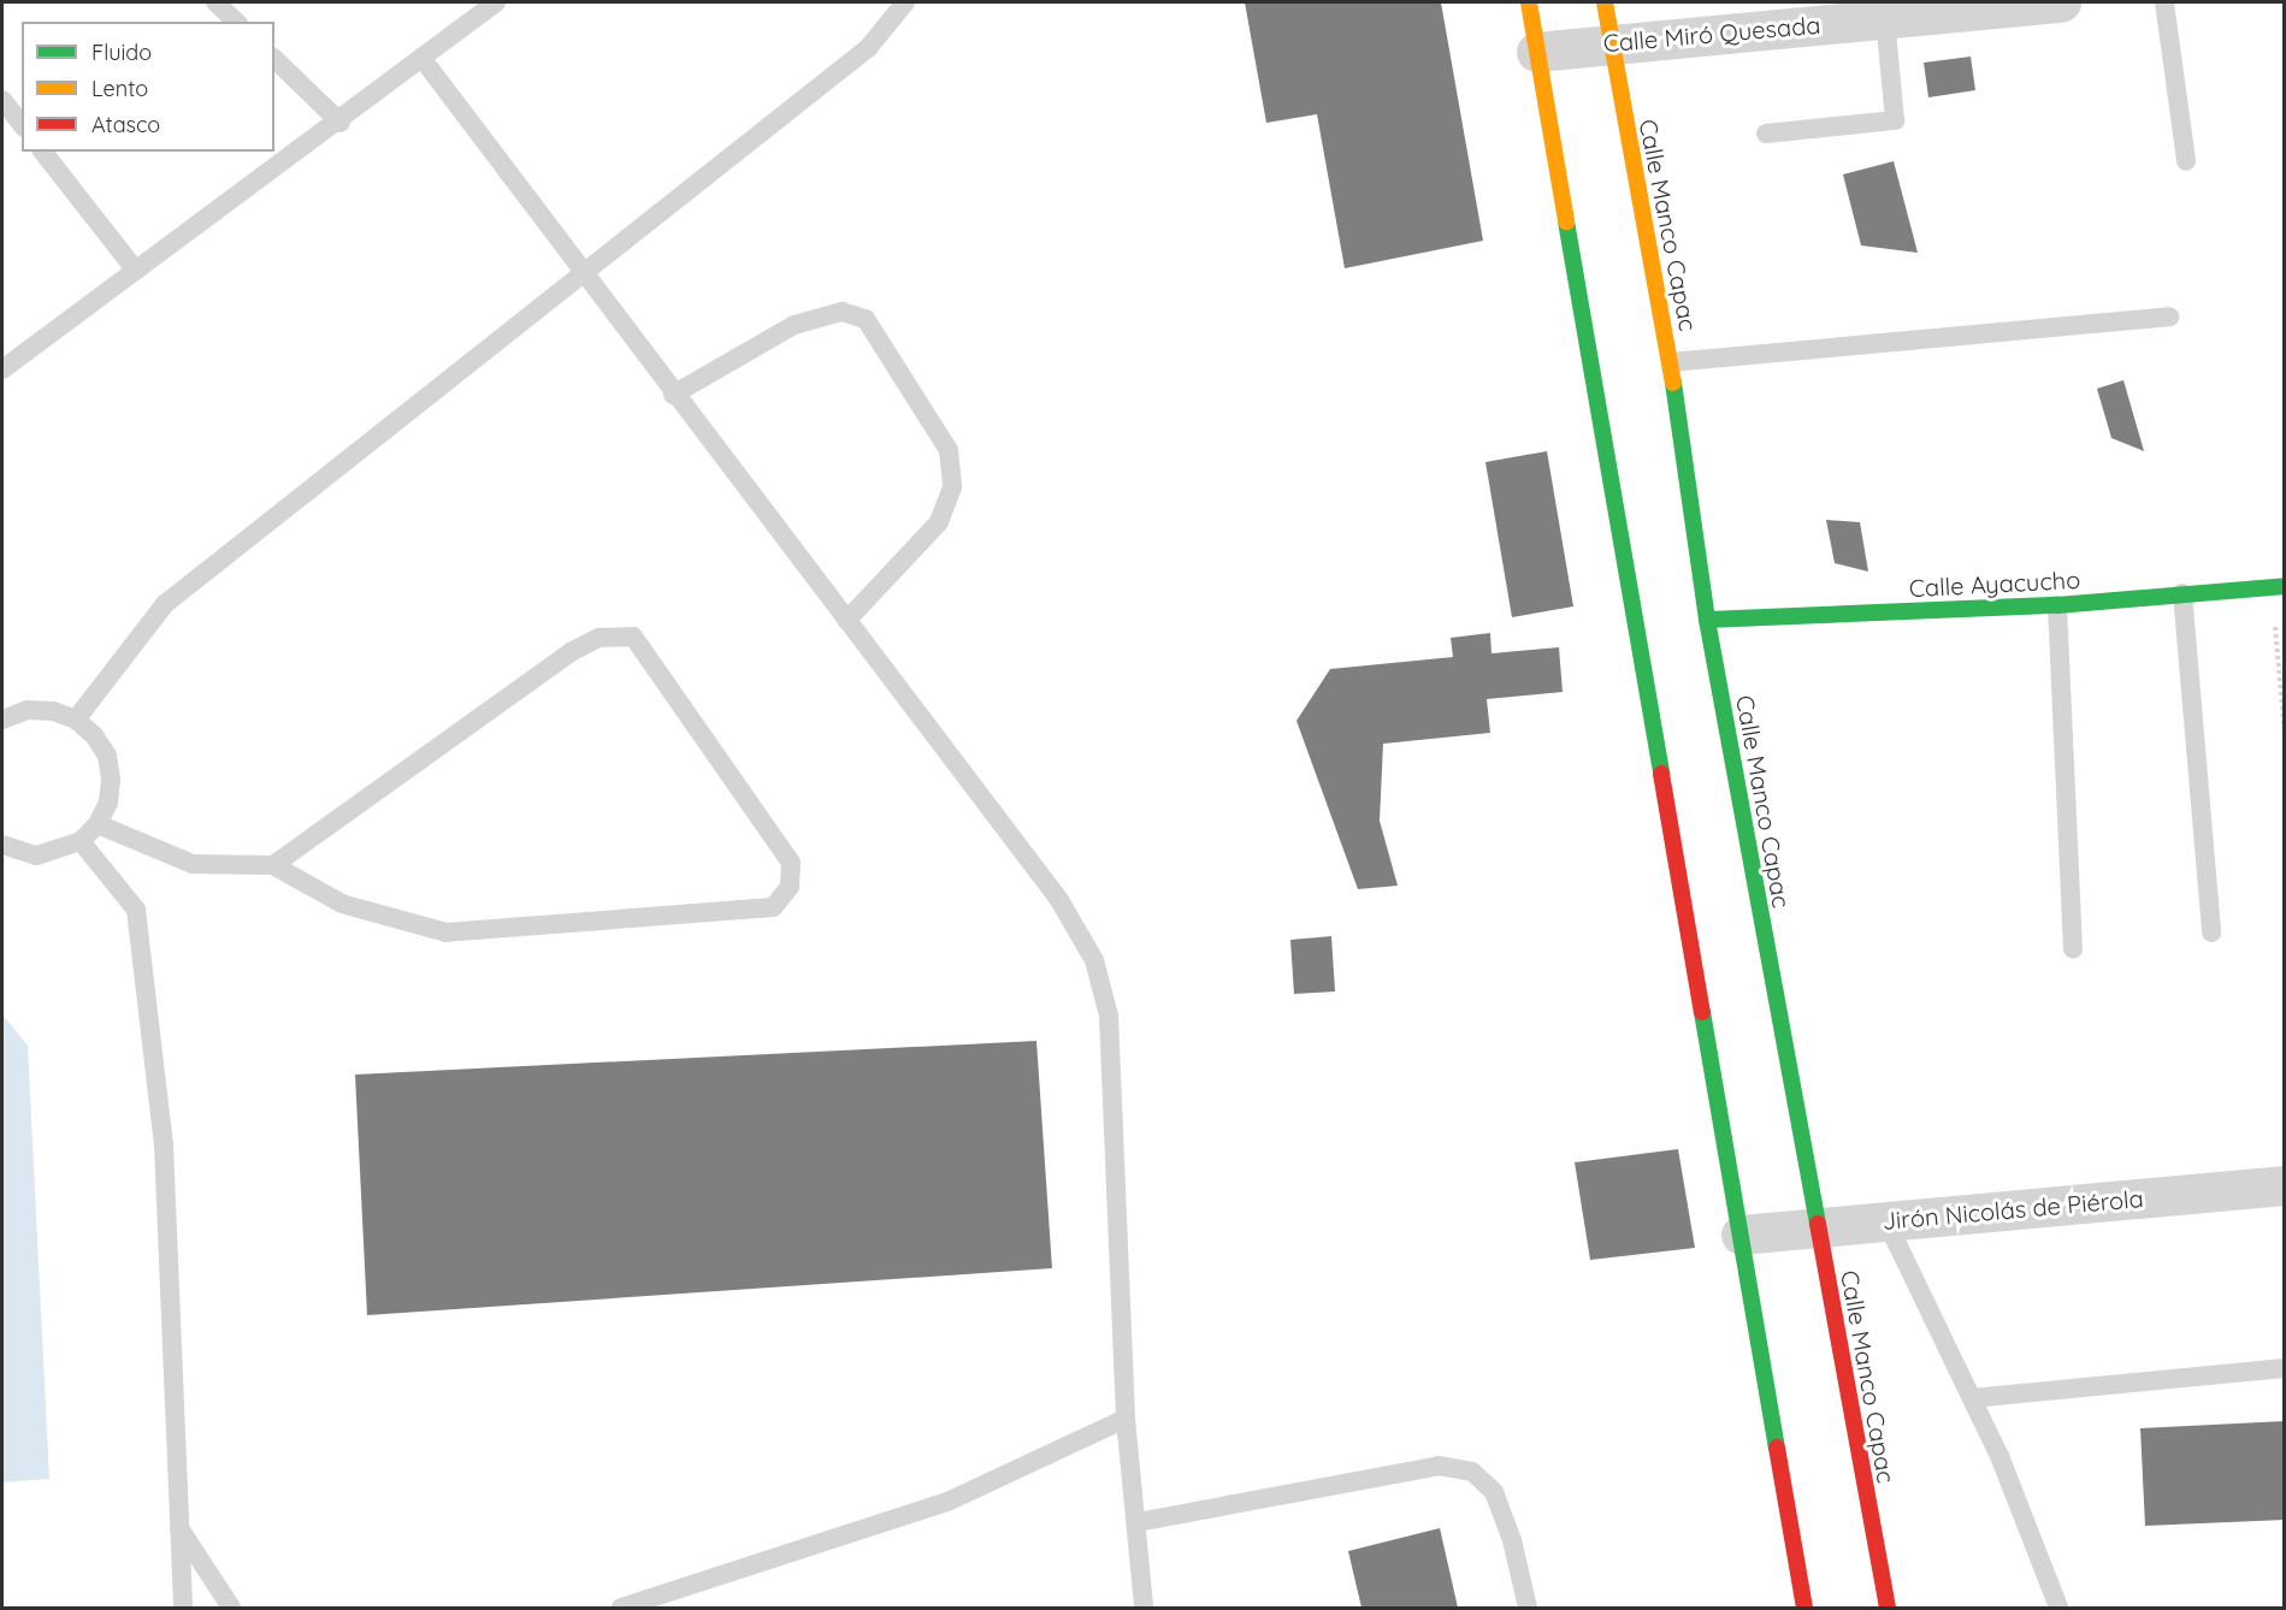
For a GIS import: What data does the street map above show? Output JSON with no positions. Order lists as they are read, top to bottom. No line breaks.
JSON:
{"streets":{"main road":["Calle Manco Capac","Calle Ayacucho"],"street":["Calle Miró Quesada","Jirón Nicolás de Piérola"]},"crossings":[["Calle Miró Quesada","Calle Manco Capac"],["Calle Manco Capac","Calle Ayacucho"],["Calle Manco Capac","Jirón Nicolás de Piérola"]],"legend":["Fluido","Lento","Atasco"]}
